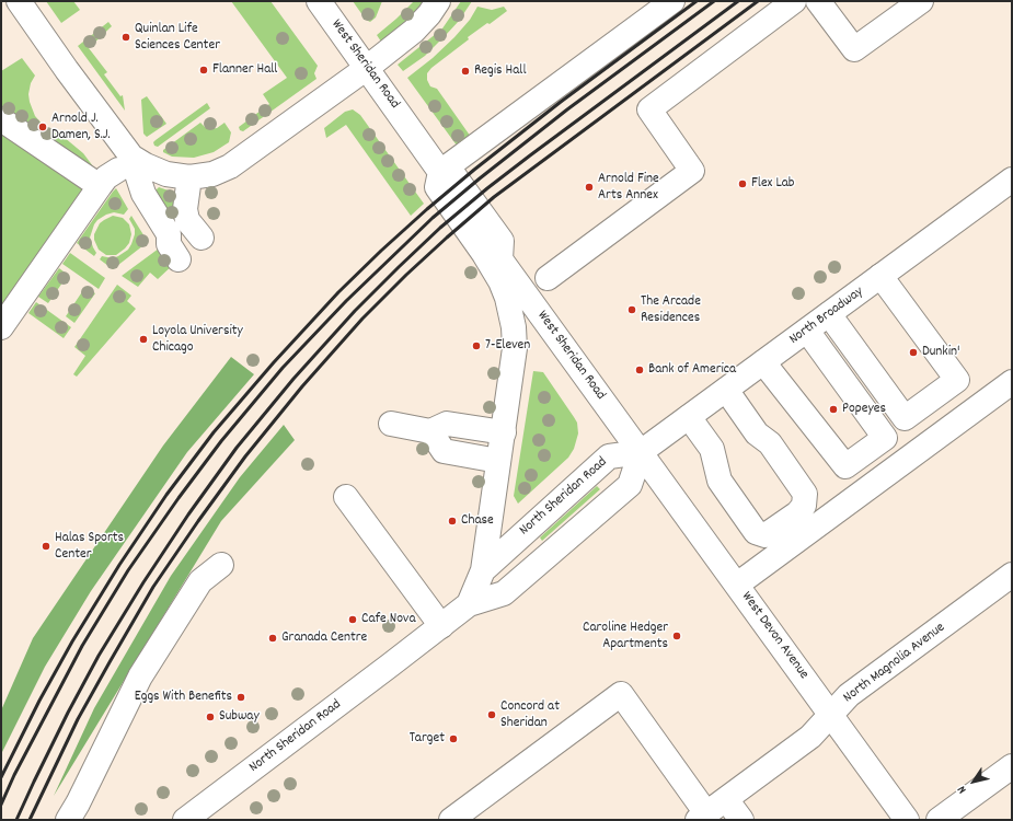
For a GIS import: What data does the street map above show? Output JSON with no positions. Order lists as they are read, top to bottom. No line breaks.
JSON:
{"streets":{"main road":["West Sheridan Road","North Broadway","North Sheridan Road","West Devon Avenue","North Magnolia Avenue"]},"crossings":[["West Sheridan Road","North Broadway"],["West Sheridan Road","North Sheridan Road"],["West Sheridan Road","West Devon Avenue"],["North Broadway","North Sheridan Road"],["North Broadway","West Devon Avenue"],["North Sheridan Road","West Devon Avenue"],["West Devon Avenue","North Magnolia Avenue"]],"places":["Quinlan Life Sciences Center","Flanner Hall","Regis Hall","Arnold J. Damen, S.J.","Flex Lab","Arnold Fine Arts Annex","The Arcade Residences","Loyola University Chicago","7-Eleven","Dunkin'","Bank of America","Popeyes","Chase","Halas Sports Center","Cafe Nova","Caroline Hedger Apartments","Granada Centre","Eggs With Benefits","Concord at Sheridan","Subway","Target"],"north":"bottom left"}
